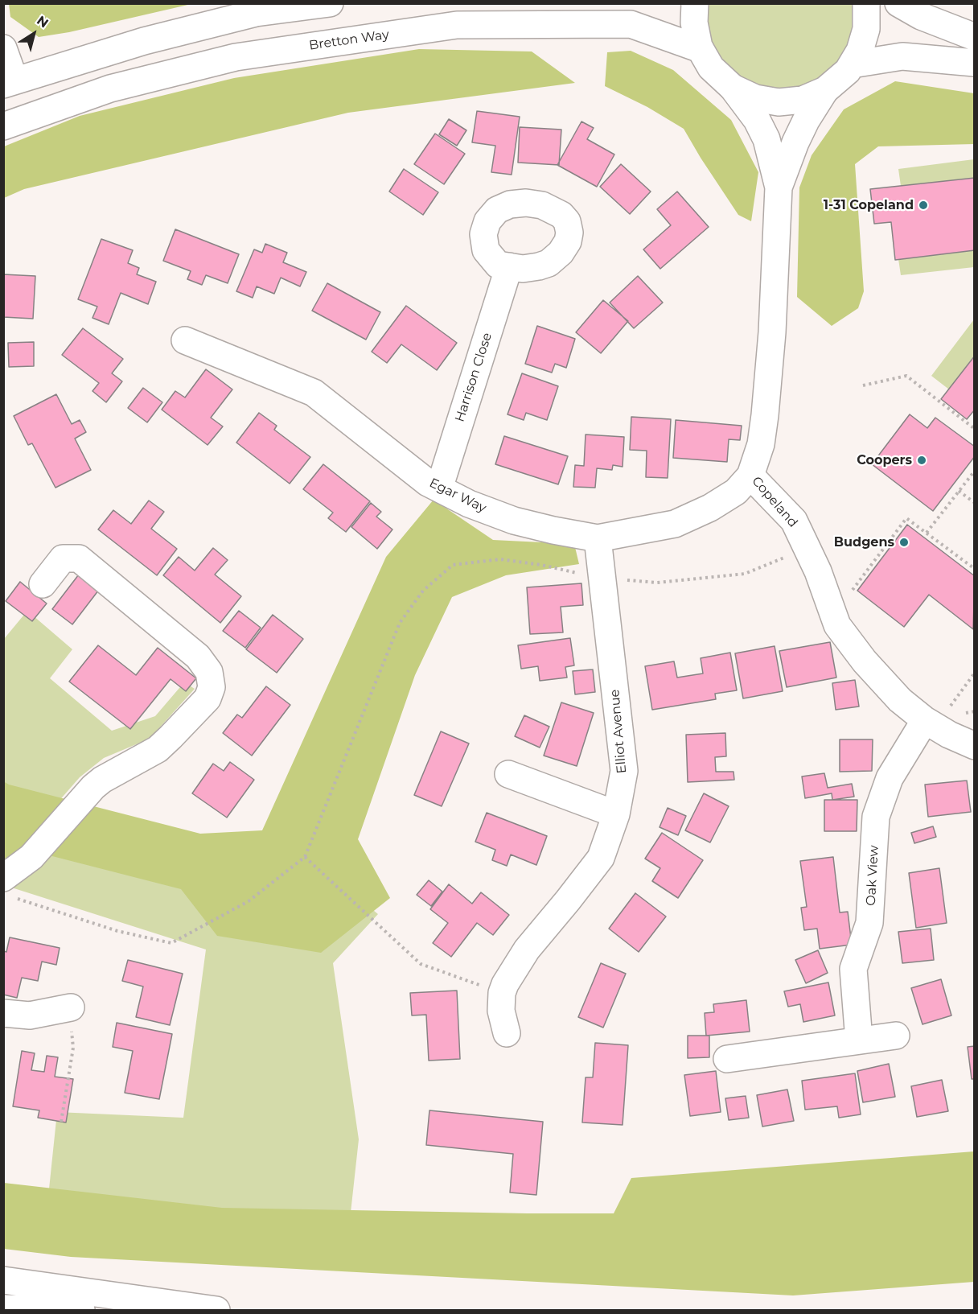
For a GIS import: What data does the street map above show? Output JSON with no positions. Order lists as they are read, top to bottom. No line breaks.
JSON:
{"streets":{"main road":["Bretton Way","Harrison Close","Egar Way","Copeland","Elliot Avenue","Oak View"]},"crossings":[["Harrison Close","Egar Way"],["Egar Way","Copeland"],["Egar Way","Elliot Avenue"],["Copeland","Oak View"]],"places":["1-31 Copeland","Coopers","Budgens"],"north":"top right"}
